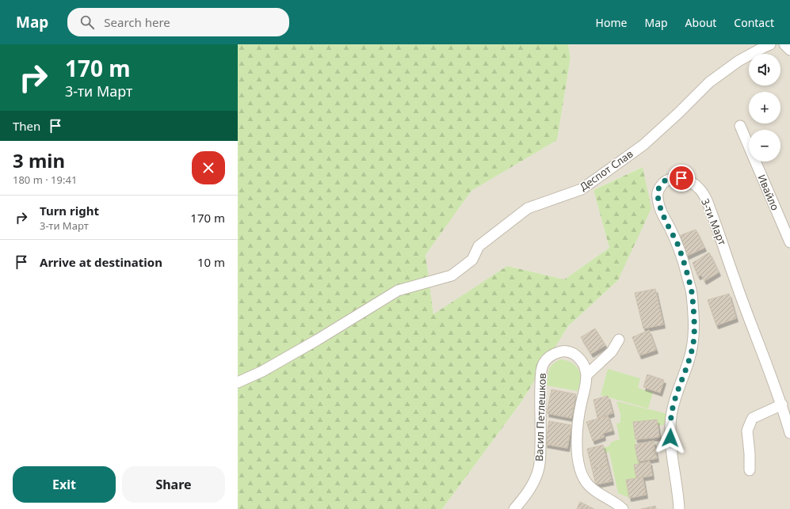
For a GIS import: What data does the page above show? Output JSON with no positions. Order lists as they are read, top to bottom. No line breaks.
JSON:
{"streets":{"street":["Деспот Слав","Ивайло","3-ти Март","Васил Петлешков"]},"page":{"header":"Map","search":"Search here","nav":["Home","Map","About","Contact"],"turn":["170 m","3-ти Март"],"map_buttons":["+","−"],"then":"Then","heading":["3 min","180 m · 19:41"],"list":[{"name":"Turn right","note":"3-ти Март","value":"170 m"},{"name":"Arrive at destination","value":"10 m"}],"buttons":["Exit","Share"]}}
